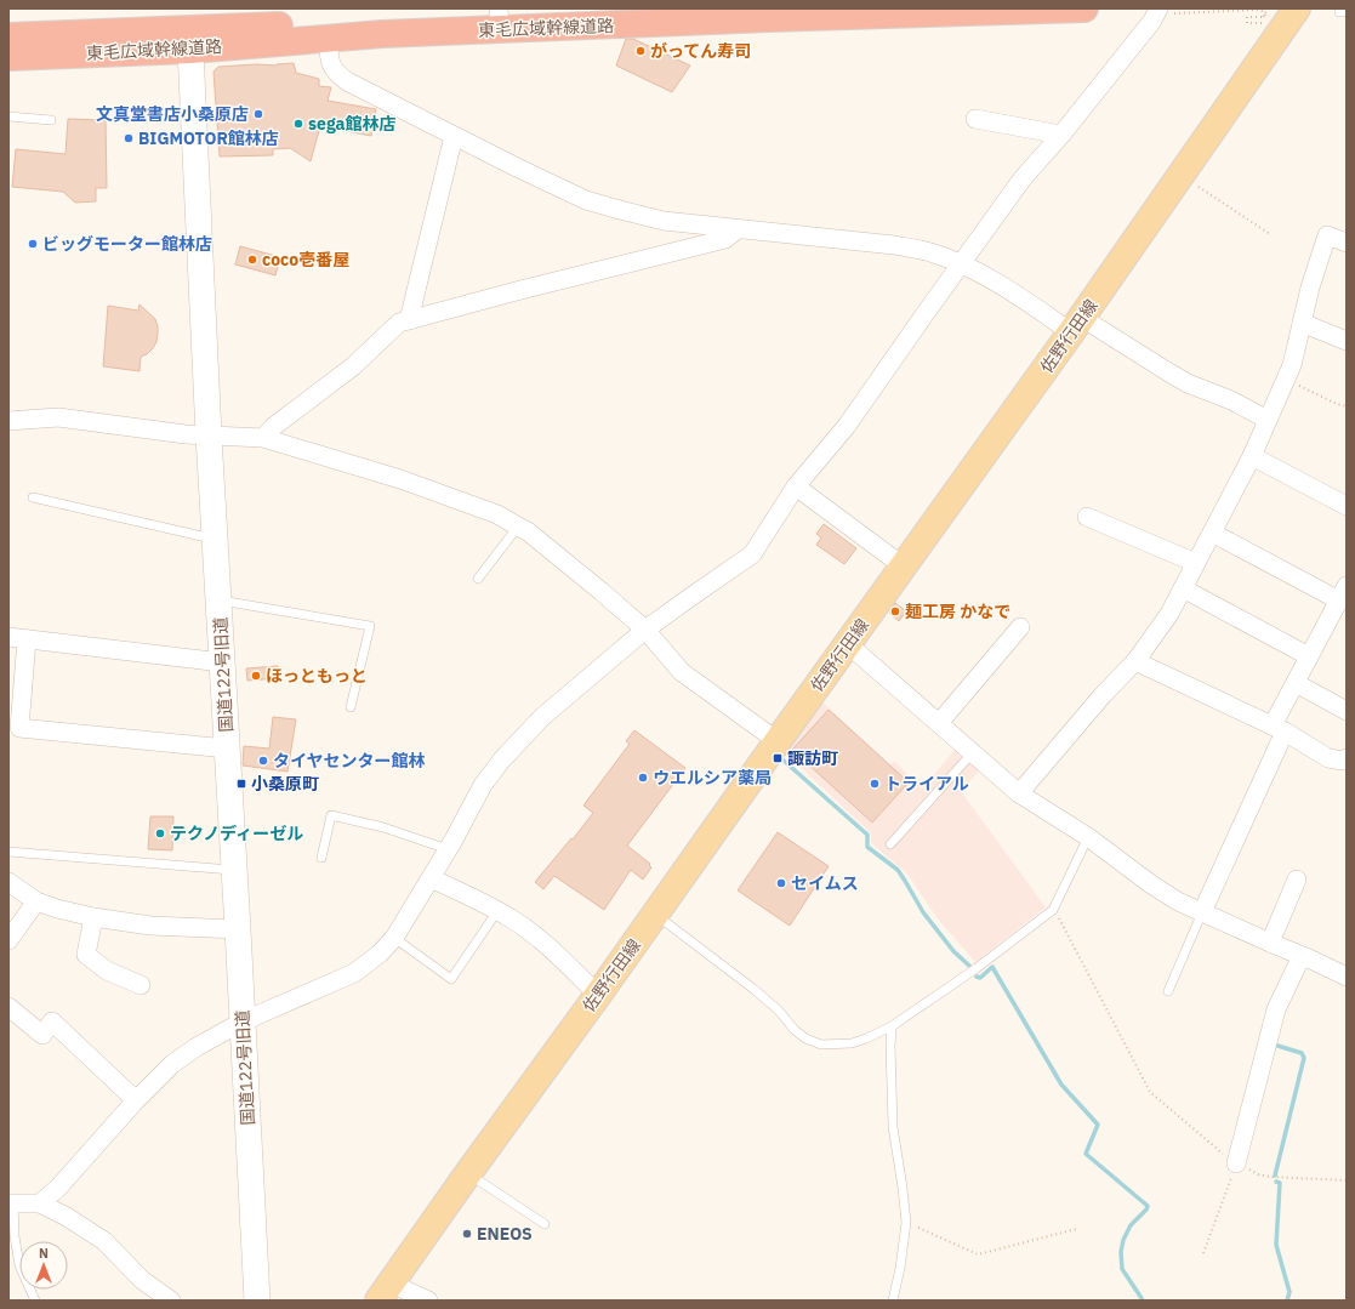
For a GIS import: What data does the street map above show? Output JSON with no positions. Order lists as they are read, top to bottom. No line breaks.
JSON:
{"streets":{"highway":["東毛広域幹線道路"],"main road":["佐野行田線"],"street":["国道122号旧道"]},"crossings":[["東毛広域幹線道路","国道122号旧道"]],"places":{"other":["がってん寿司","文真堂書店小桑原店","sega館林店","BIGMOTOR館林店","ビッグモーター館林店","coco壱番屋","麺工房 かなで","ほっともっと","タイヤセンター館林","ウエルシア薬局","トライアル","テクノディーゼル","セイムス","ENEOS"],"transit":["諏訪町","小桑原町"]},"north":"top"}
